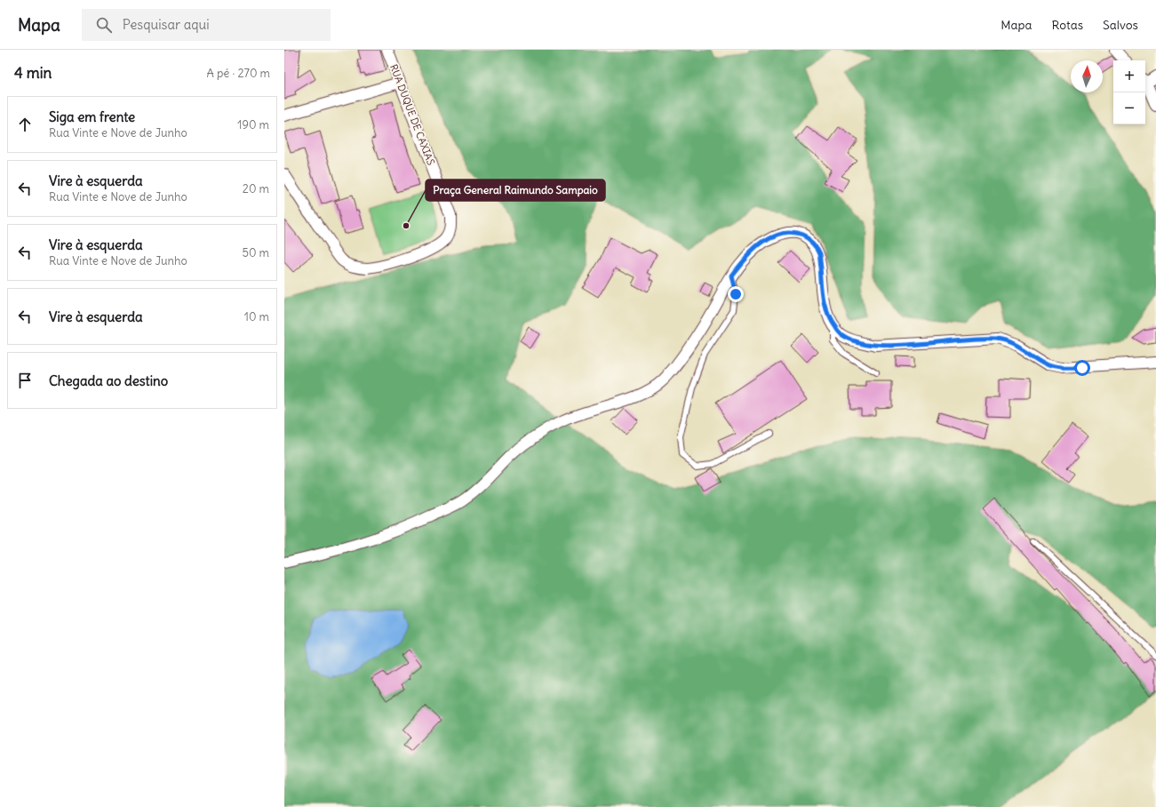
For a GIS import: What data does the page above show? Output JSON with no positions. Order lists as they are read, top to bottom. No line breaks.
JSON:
{"streets":{"street":["RUA DUQUE DE CAXIAS"]},"places":["Praça General Raimundo Sampaio"],"north":"top","page":{"header":"Mapa","search":"Pesquisar aqui","nav":["Mapa","Rotas","Salvos"],"heading":["4 min","A pé · 270 m"],"map_buttons":["+","−"],"list":[["Siga em frente","Rua Vinte e Nove de Junho","190 m"],["Vire à esquerda","Rua Vinte e Nove de Junho","20 m"],["Vire à esquerda","Rua Vinte e Nove de Junho","50 m"],["Vire à esquerda","10 m"],"Chegada ao destino"]}}
